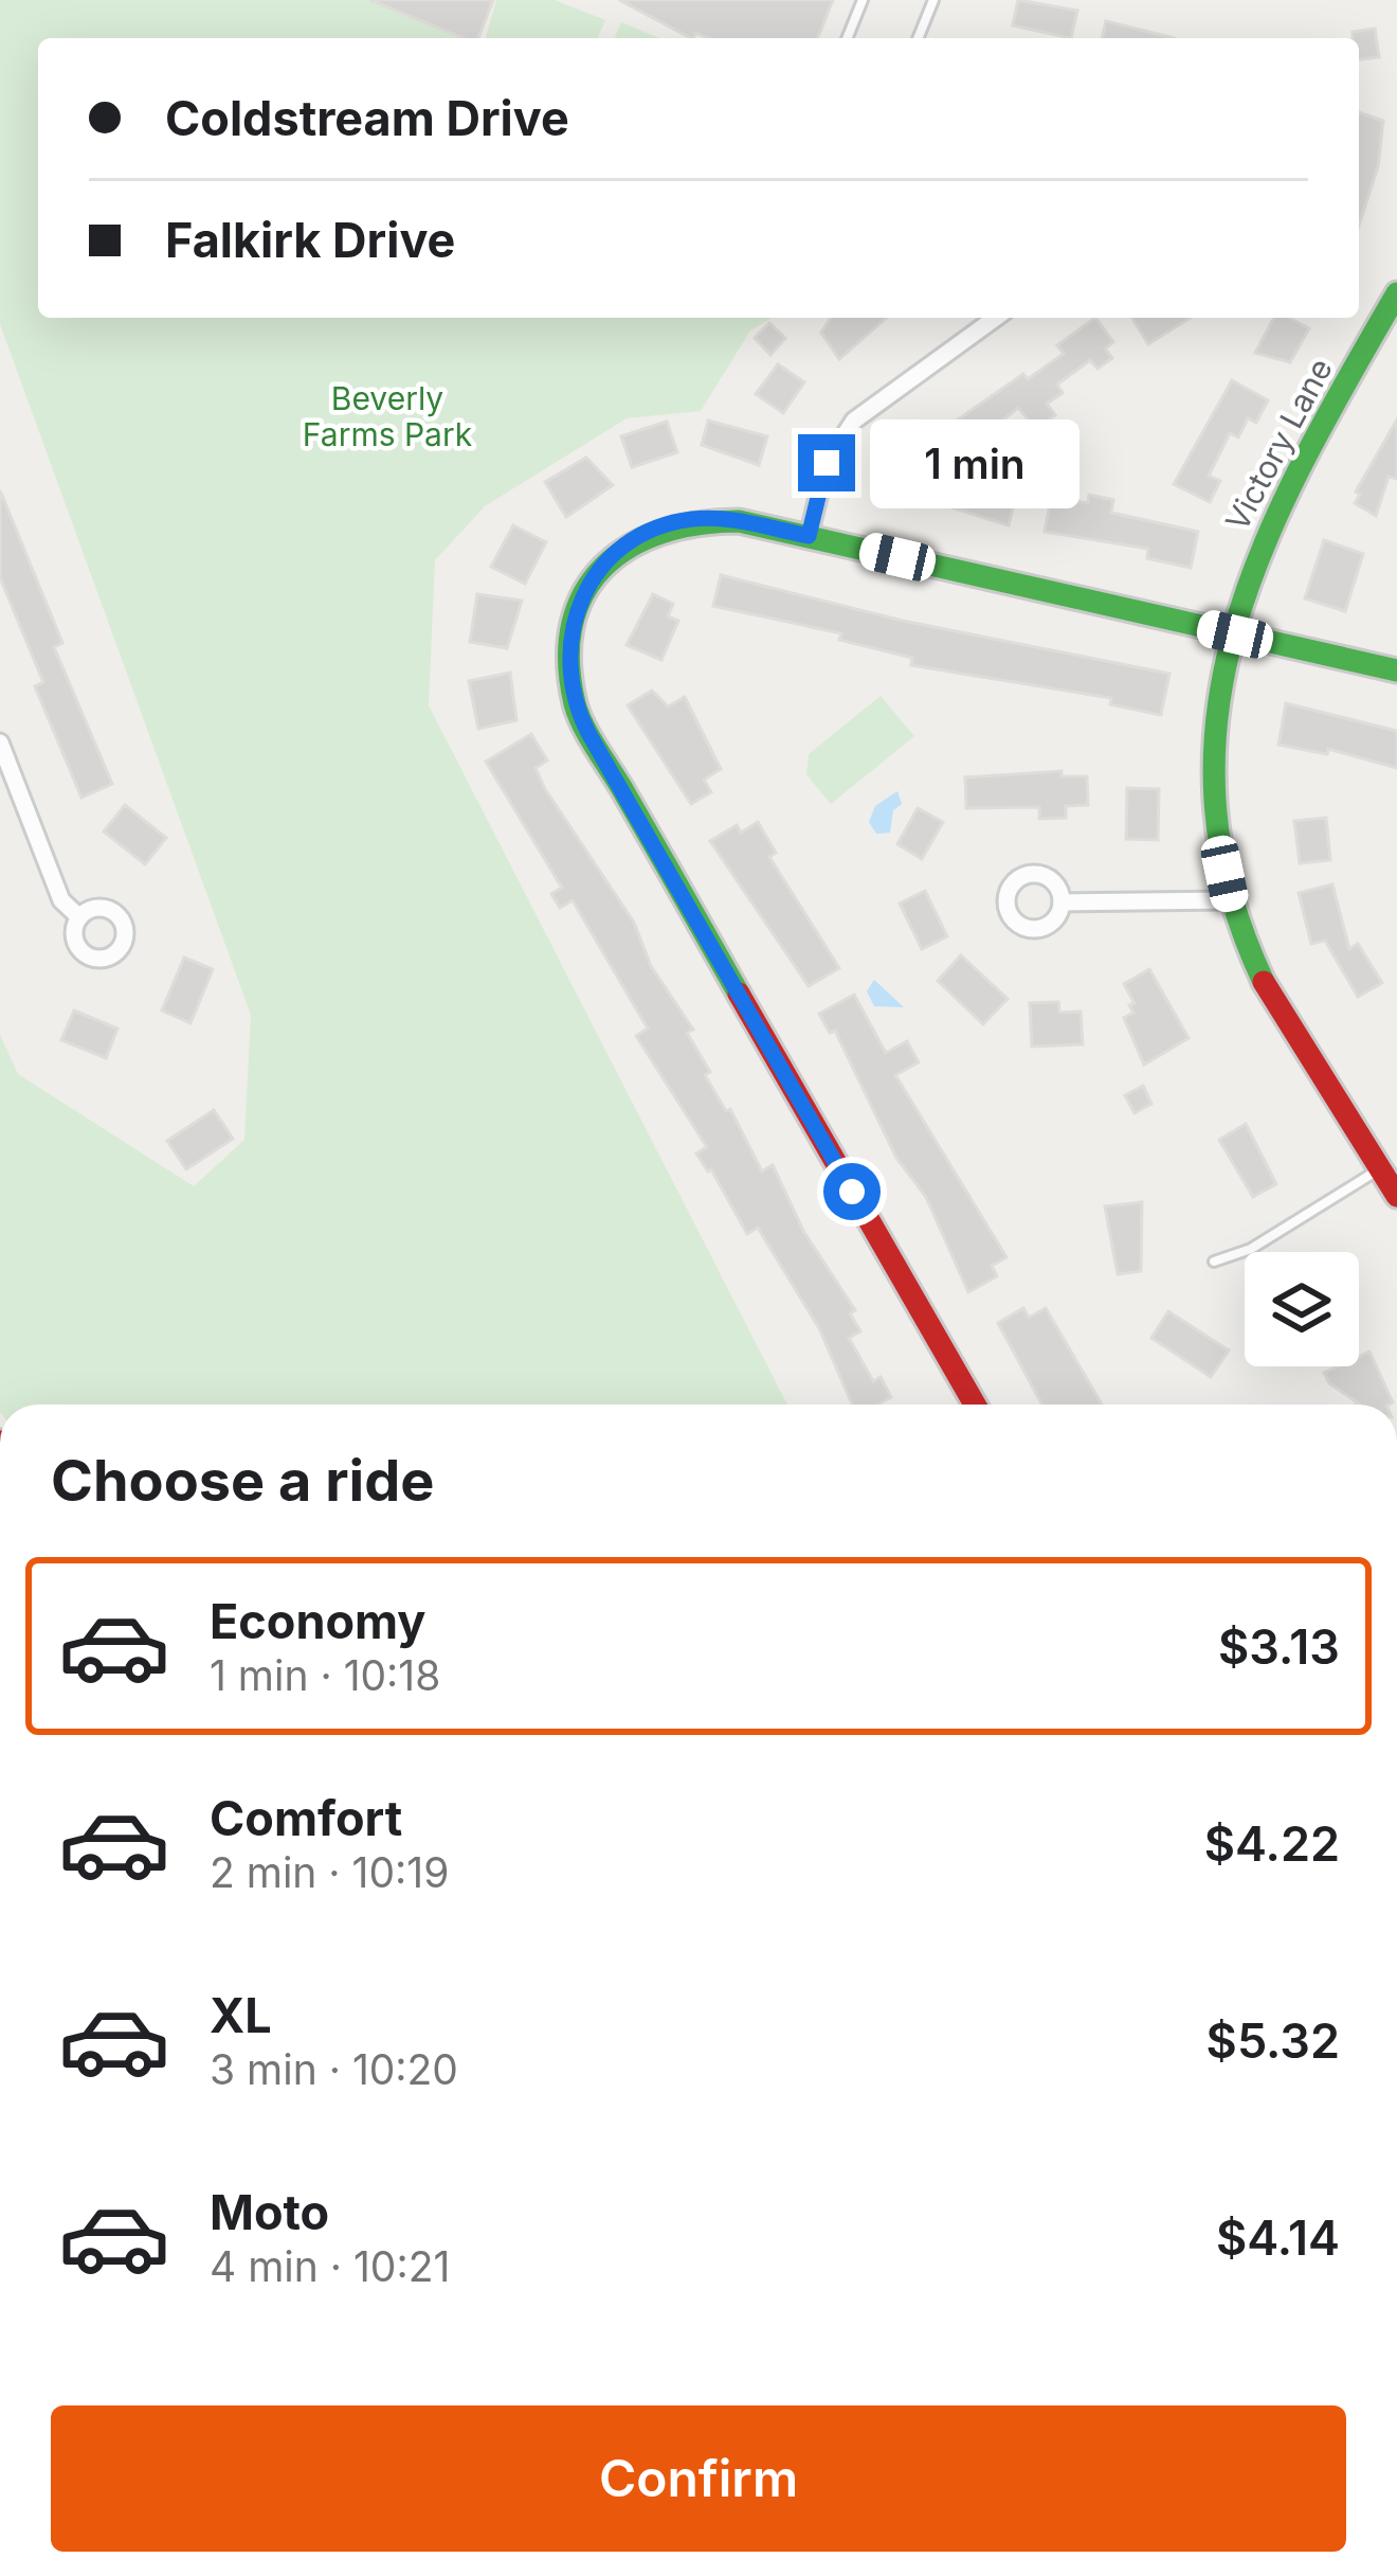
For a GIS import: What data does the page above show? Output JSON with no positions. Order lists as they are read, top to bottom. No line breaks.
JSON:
{"streets":{"street":["Victory Lane"]},"parks":["Beverly Farms Park"],"page":{"banner":["Coldstream Drive","Falkirk Drive"],"bubble":"1 min","heading":"Choose a ride","list":[{"name":"Economy","note":"1 min · 10:18","value":"$3.13"},{"name":"Comfort","note":"2 min · 10:19","value":"$4.22"},{"name":"XL","note":"3 min · 10:20","value":"$5.32"},{"name":"Moto","note":"4 min · 10:21","value":"$4.14"}],"buttons":"Confirm"}}
